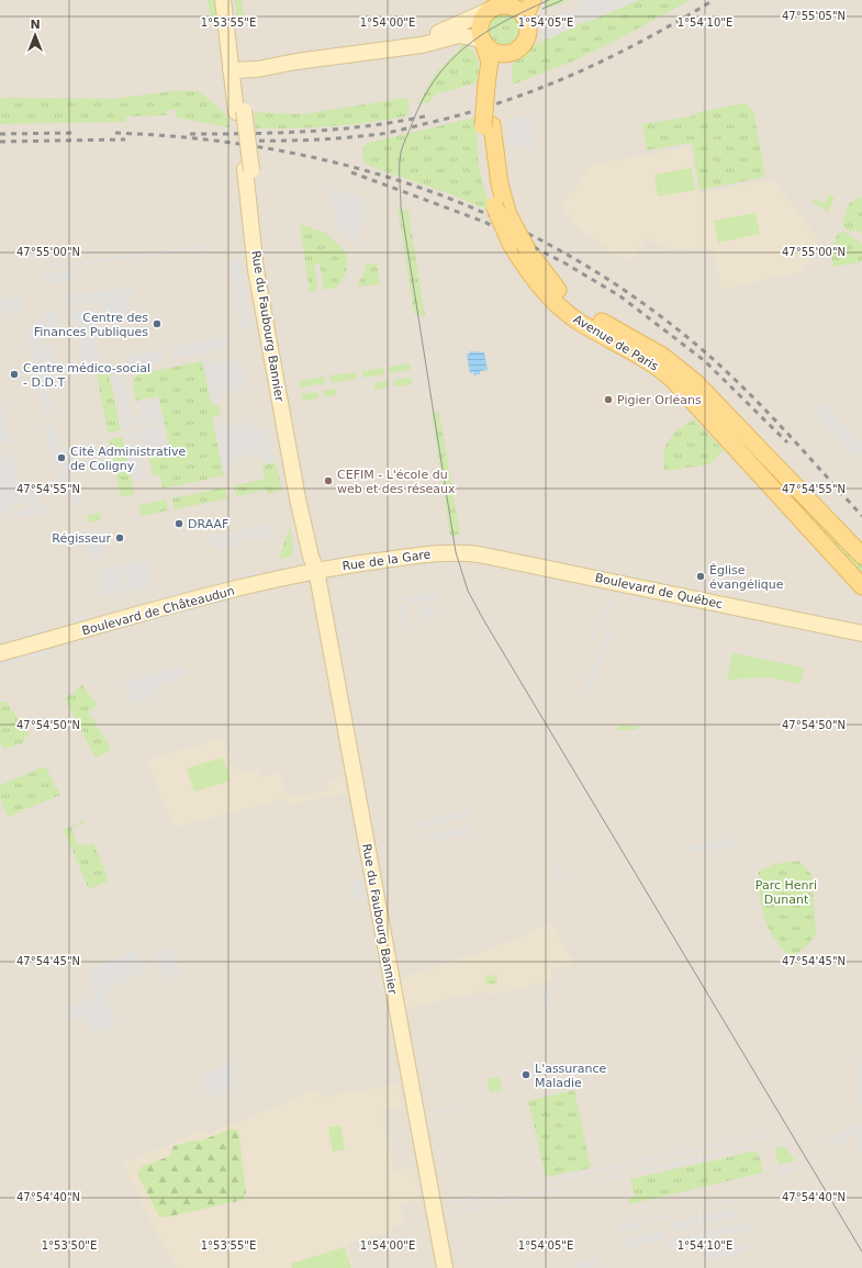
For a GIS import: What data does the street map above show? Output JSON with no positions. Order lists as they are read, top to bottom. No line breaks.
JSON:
{"streets":{"main road":["Rue du Faubourg Bannier","Avenue de Paris","Rue de la Gare","Boulevard de Québec","Boulevard de Châteaudun"]},"crossings":[["Rue du Faubourg Bannier","Rue de la Gare"],["Rue du Faubourg Bannier","Boulevard de Châteaudun"],["Rue de la Gare","Boulevard de Québec"],["Rue de la Gare","Boulevard de Châteaudun"]],"parks":["Parc Henri Dunant"],"places":["Centre des Finances Publiques","Centre médico-social - D.D.T","Pigier Orléans","Cité Administrative de Coligny","CEFIM - L'école du web et des réseaux","DRAAF","Régisseur","Église évangélique","L'assurance Maladie"],"north":"top","coordinates":["47°55'05\"N","1°53'55\"E","1°54'00\"E","1°54'05\"E","1°54'10\"E","47°55'00\"N","47°54'55\"N","47°54'50\"N","47°54'45\"N","47°54'40\"N","1°53'50\"E"]}
